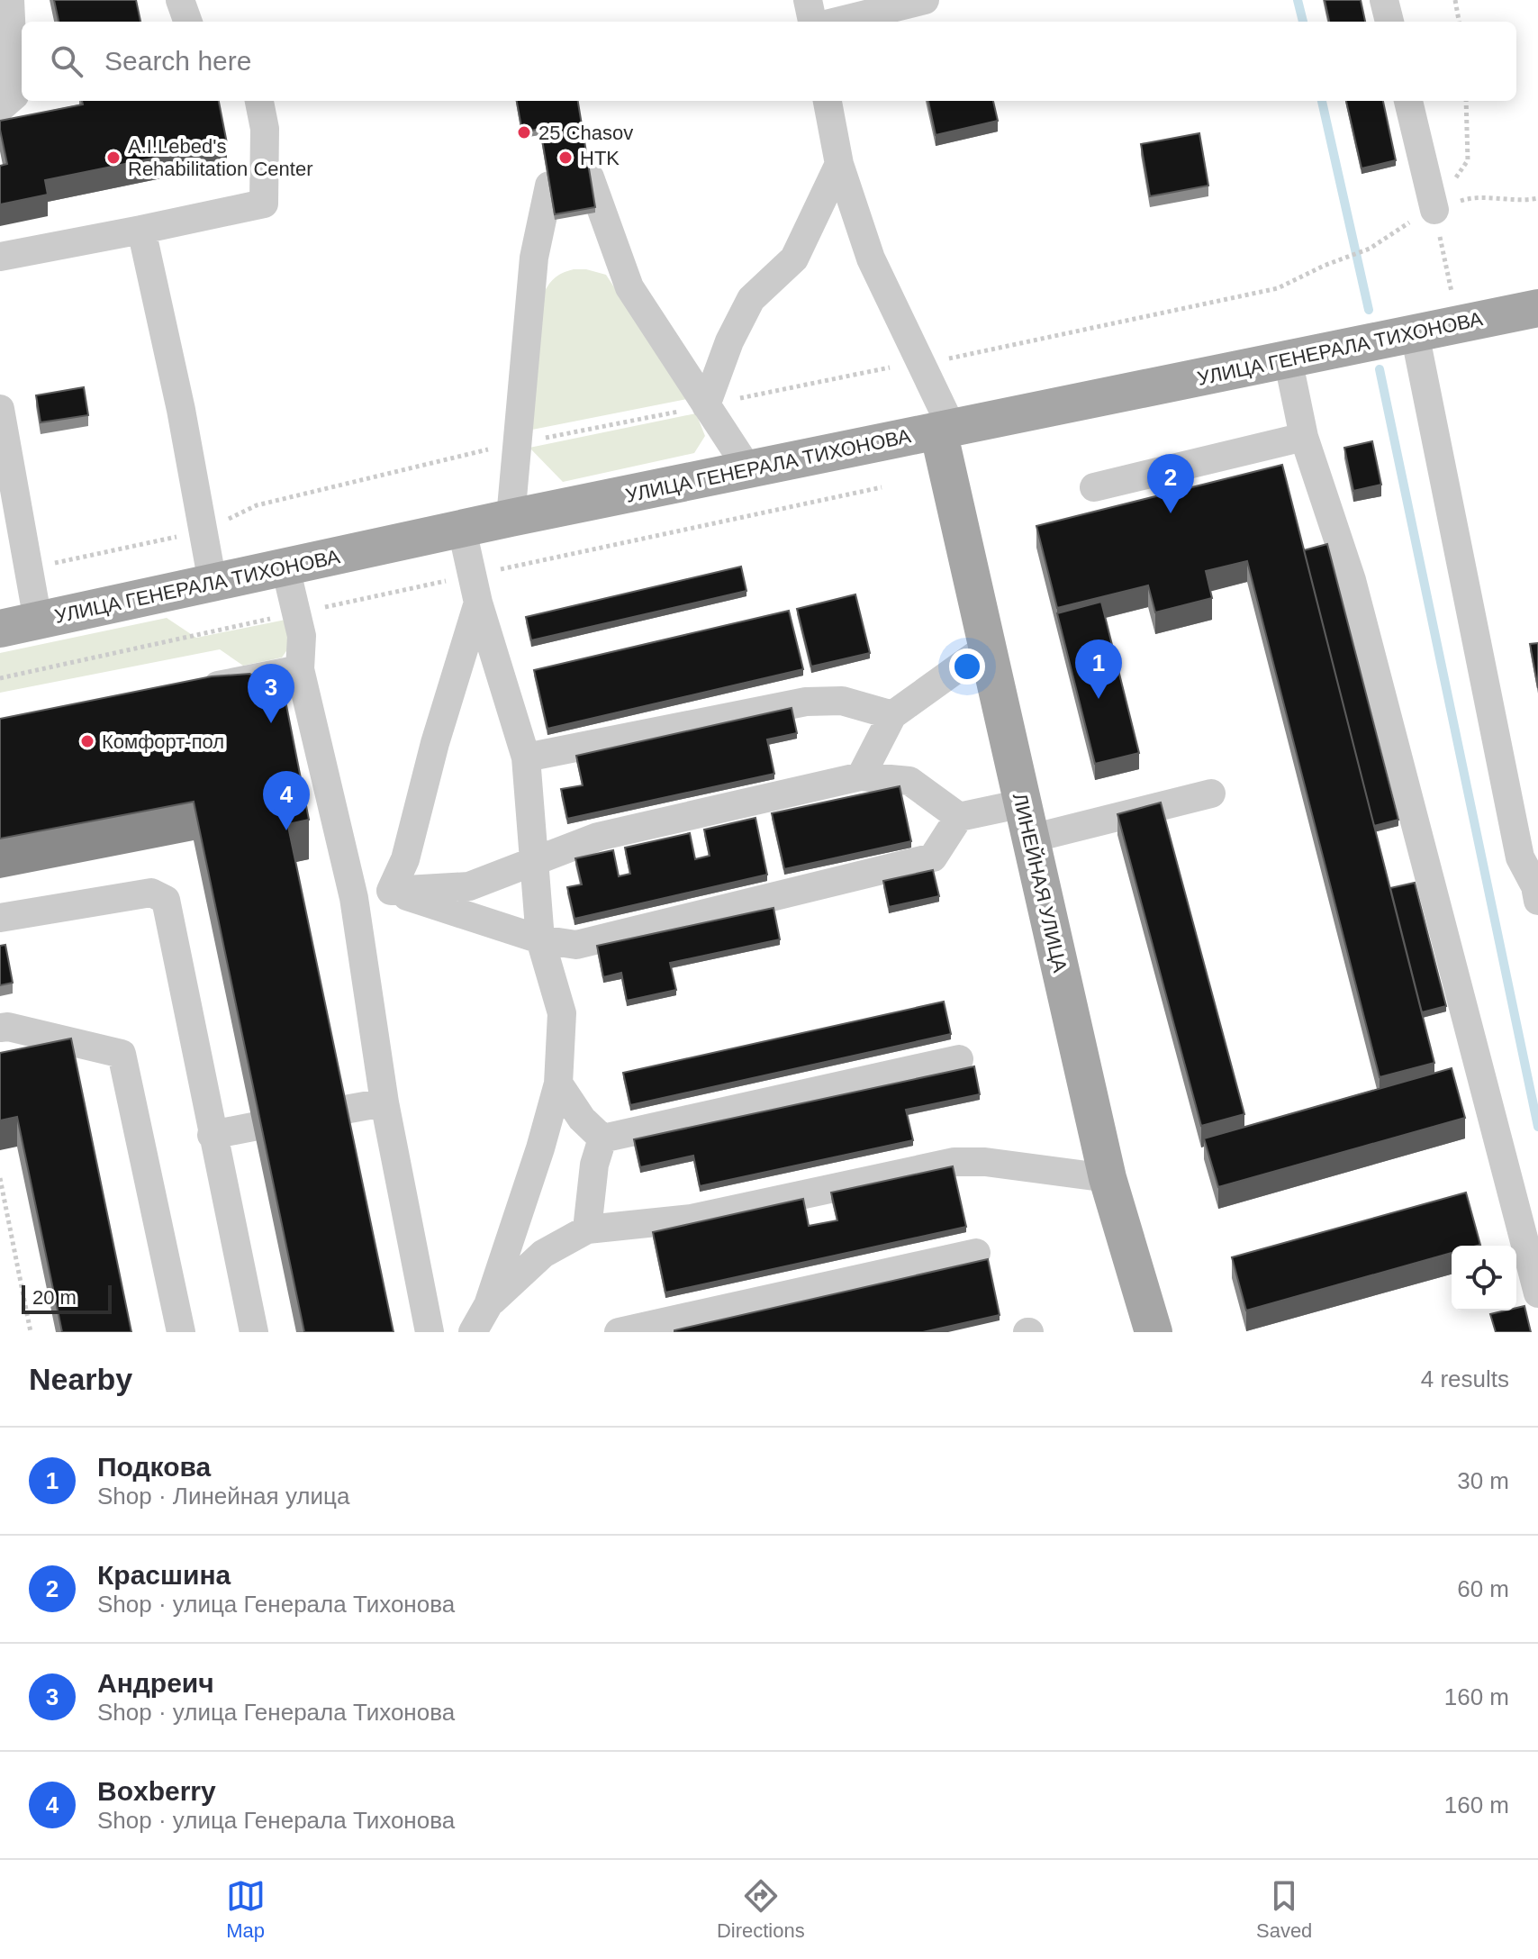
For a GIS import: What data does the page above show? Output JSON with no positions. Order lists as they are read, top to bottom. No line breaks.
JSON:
{"streets":{"main road":["УЛИЦА ГЕНЕРАЛА ТИХОНОВА","ЛИНЕЙНАЯ УЛИЦА"]},"crossings":[["УЛИЦА ГЕНЕРАЛА ТИХОНОВА","ЛИНЕЙНАЯ УЛИЦА"]],"places":["25 Chasov","A.I.Lebed's Rehabilitation Center","HTK","Комфорт-пол"],"scale_bar":"20 m","page":{"search":"Search here","pins":["2","1","3","4"],"scale":"20 m","heading":["Nearby","4 results"],"list":[{"mark":"1","name":"Подкова","note":"Shop · Линейная улица","value":"30 m"},{"mark":"2","name":"Красшина","note":"Shop · улица Генерала Тихонова","value":"60 m"},{"mark":"3","name":"Андреич","note":"Shop · улица Генерала Тихонова","value":"160 m"},{"mark":"4","name":"Boxberry","note":"Shop · улица Генерала Тихонова","value":"160 m"}],"nav":["Map","Directions","Saved"]}}
